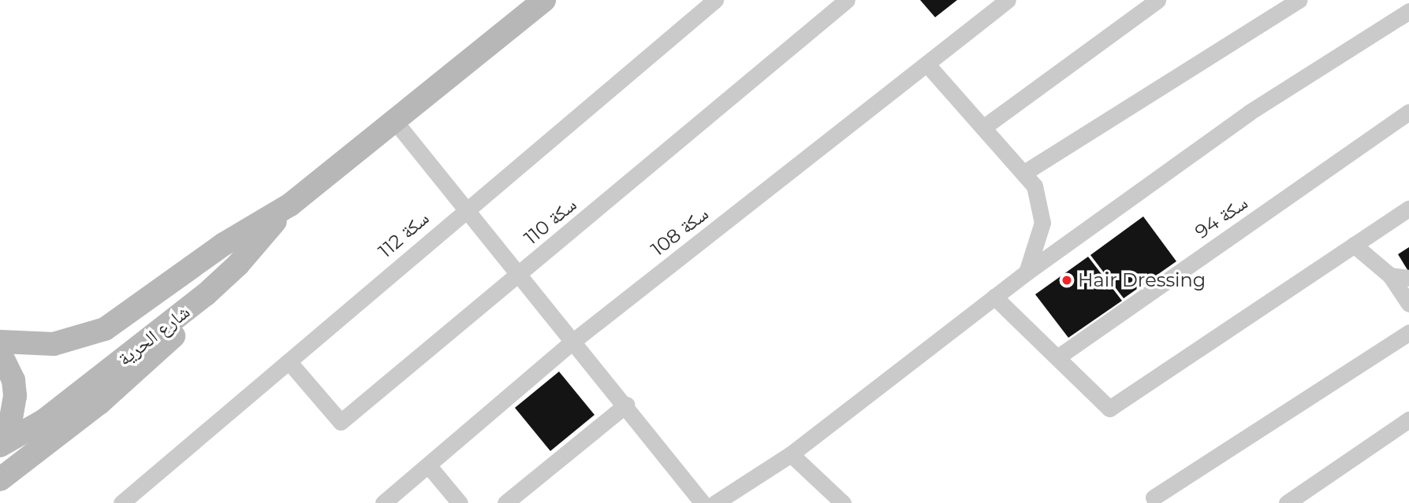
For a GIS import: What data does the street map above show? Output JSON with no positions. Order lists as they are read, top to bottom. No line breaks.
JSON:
{"streets":{"street":["سكة 94","سكة 110","سكة 108","سكة 112","شارع الحرية"]},"crossings":[["سكة 110","سكة 112"]],"places":["Hair Dressing"]}
